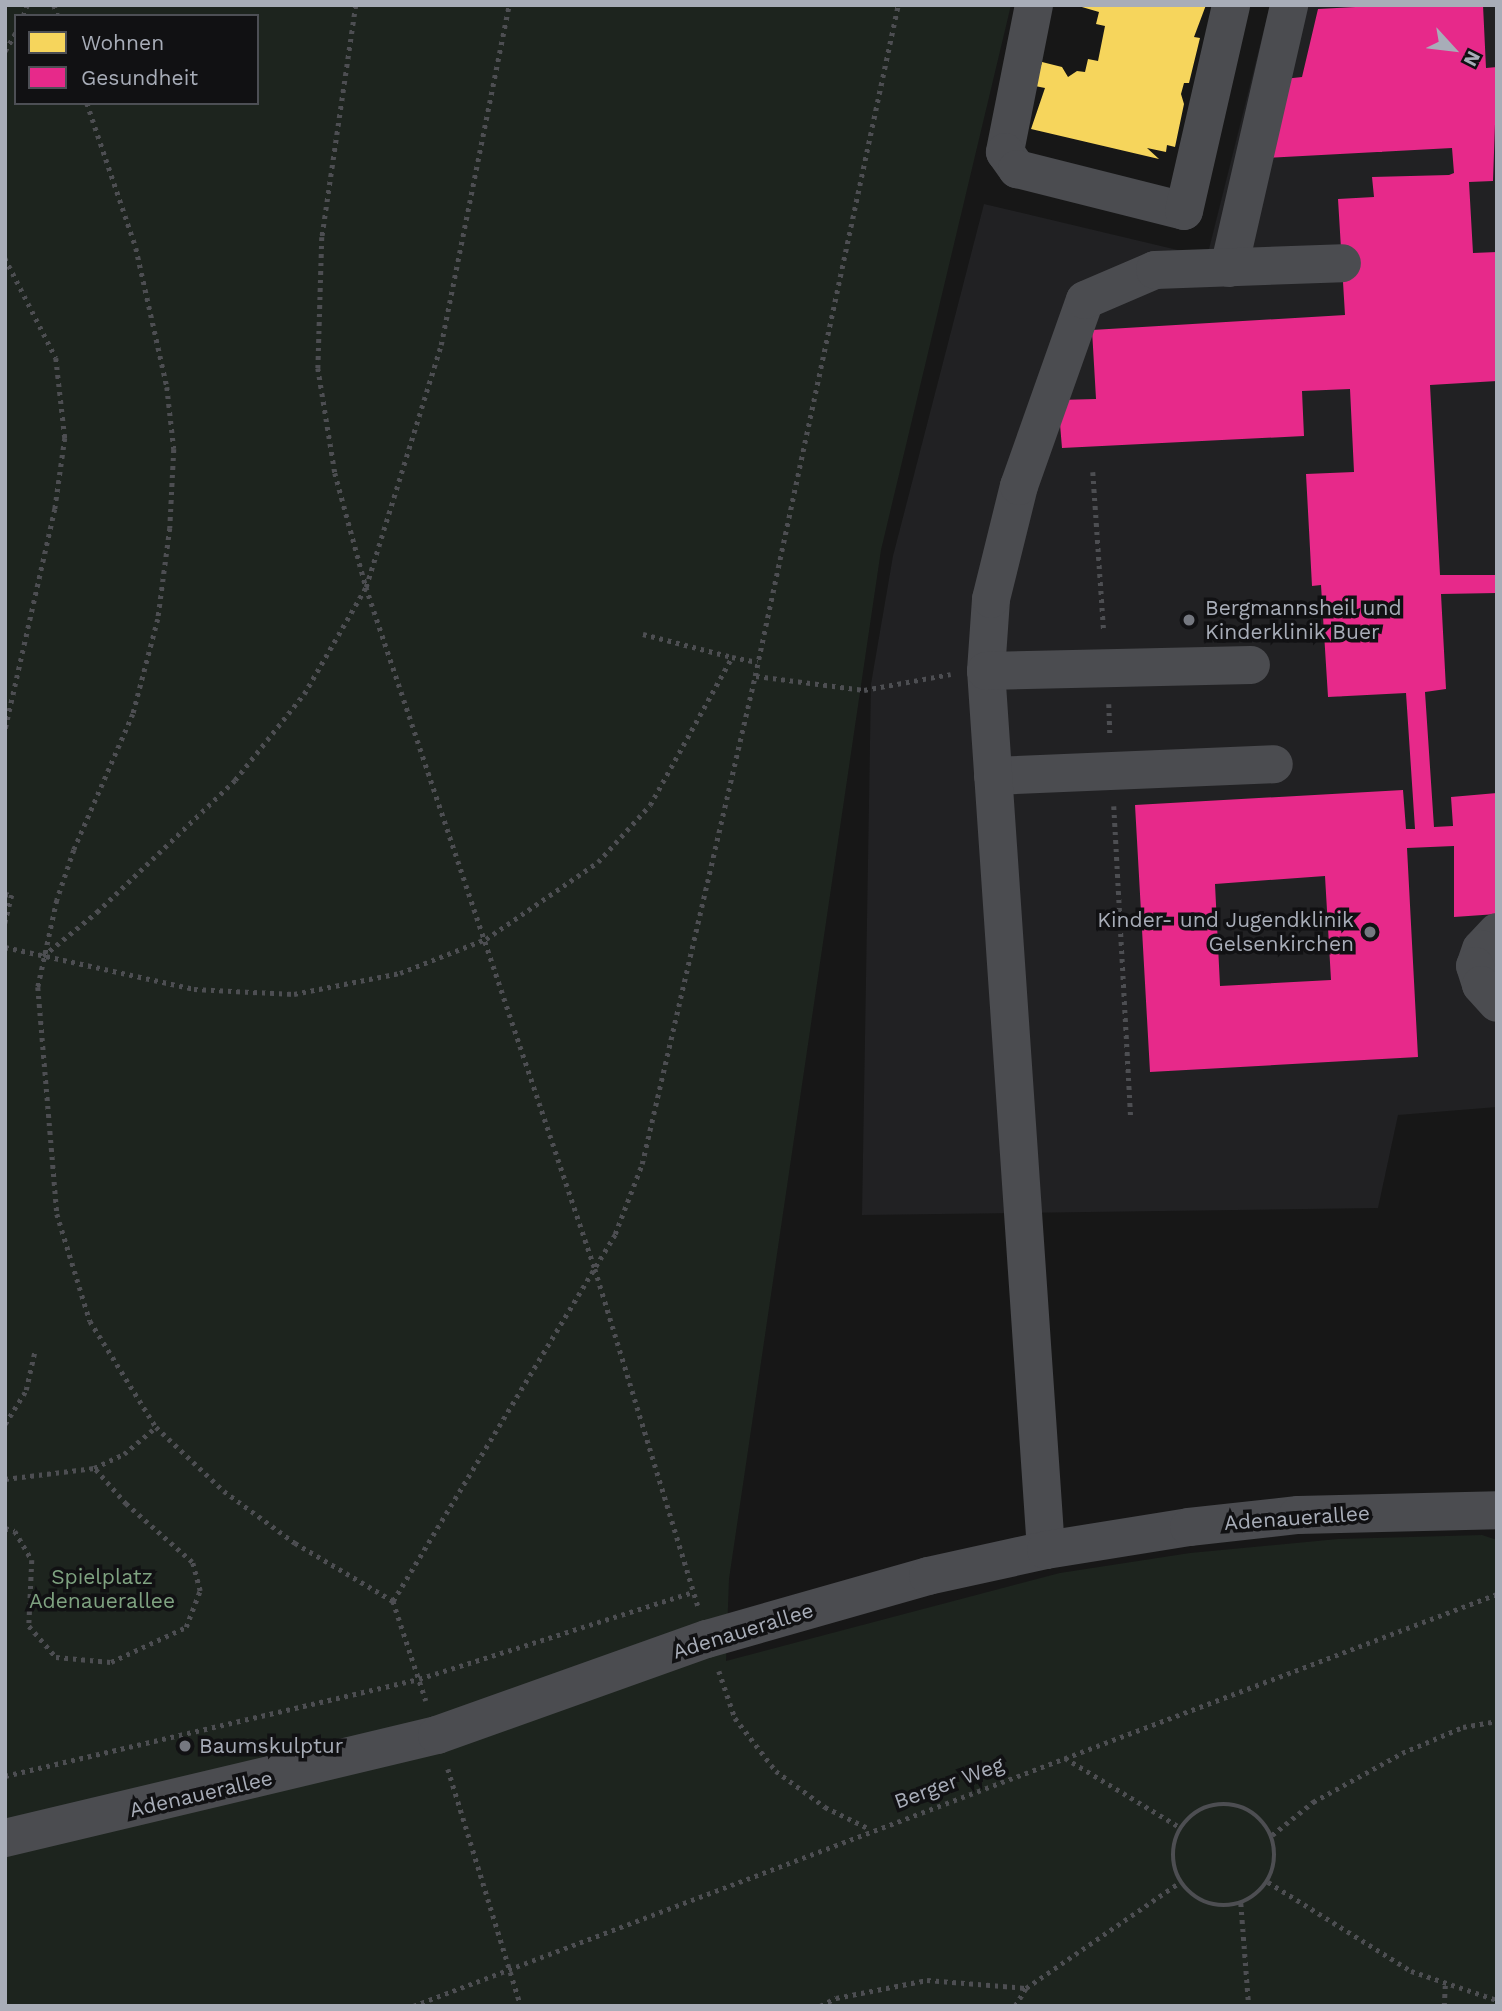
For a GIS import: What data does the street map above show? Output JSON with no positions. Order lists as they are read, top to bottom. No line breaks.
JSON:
{"streets":{"street":["Adenauerallee"],"path":["Berger Weg"]},"parks":["Spielplatz Adenauerallee"],"places":["Bergmannsheil und Kinderklinik Buer","Kinder- und Jugendklinik Gelsenkirchen","Baumskulptur"],"legend":["Wohnen","Gesundheit"],"north":"bottom right"}
